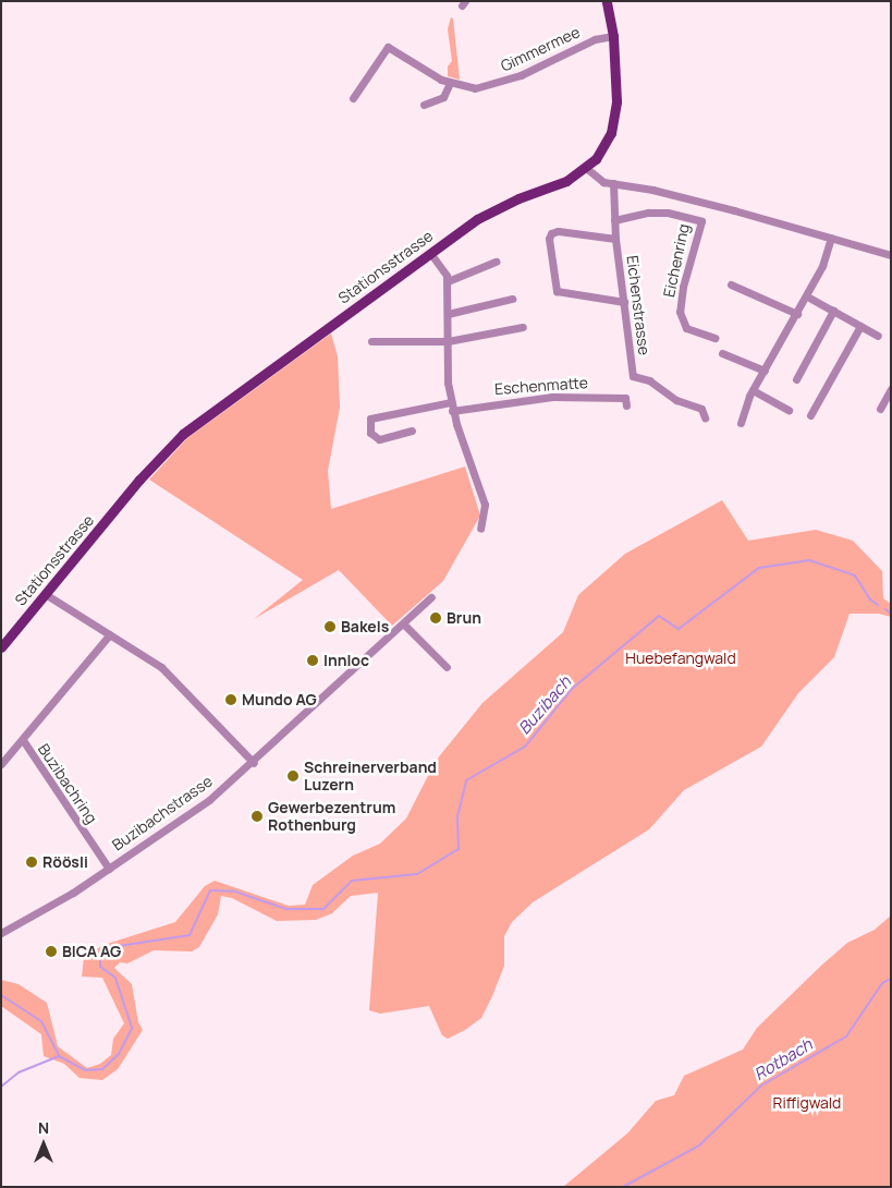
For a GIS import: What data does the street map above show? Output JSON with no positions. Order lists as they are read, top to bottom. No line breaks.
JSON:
{"streets":{"main road":["Stationsstrasse"],"street":["Gimmermee","Eichenring","Eichenstrasse","Eschenmatte","Buzibachring","Buzibachstrasse"]},"crossings":[["Gimmermee","Stationsstrasse"],["Eichenring","Eichenstrasse"],["Buzibachring","Buzibachstrasse"]],"water":["Buzibach","Rotbach"],"parks":["Huebefangwald","Riffigwald"],"places":["Brun","Bakels","Innloc","Mundo AG","Schreinerverband Luzern","Gewerbezentrum Rothenburg","Röösli","BICA AG"],"north":"top"}
